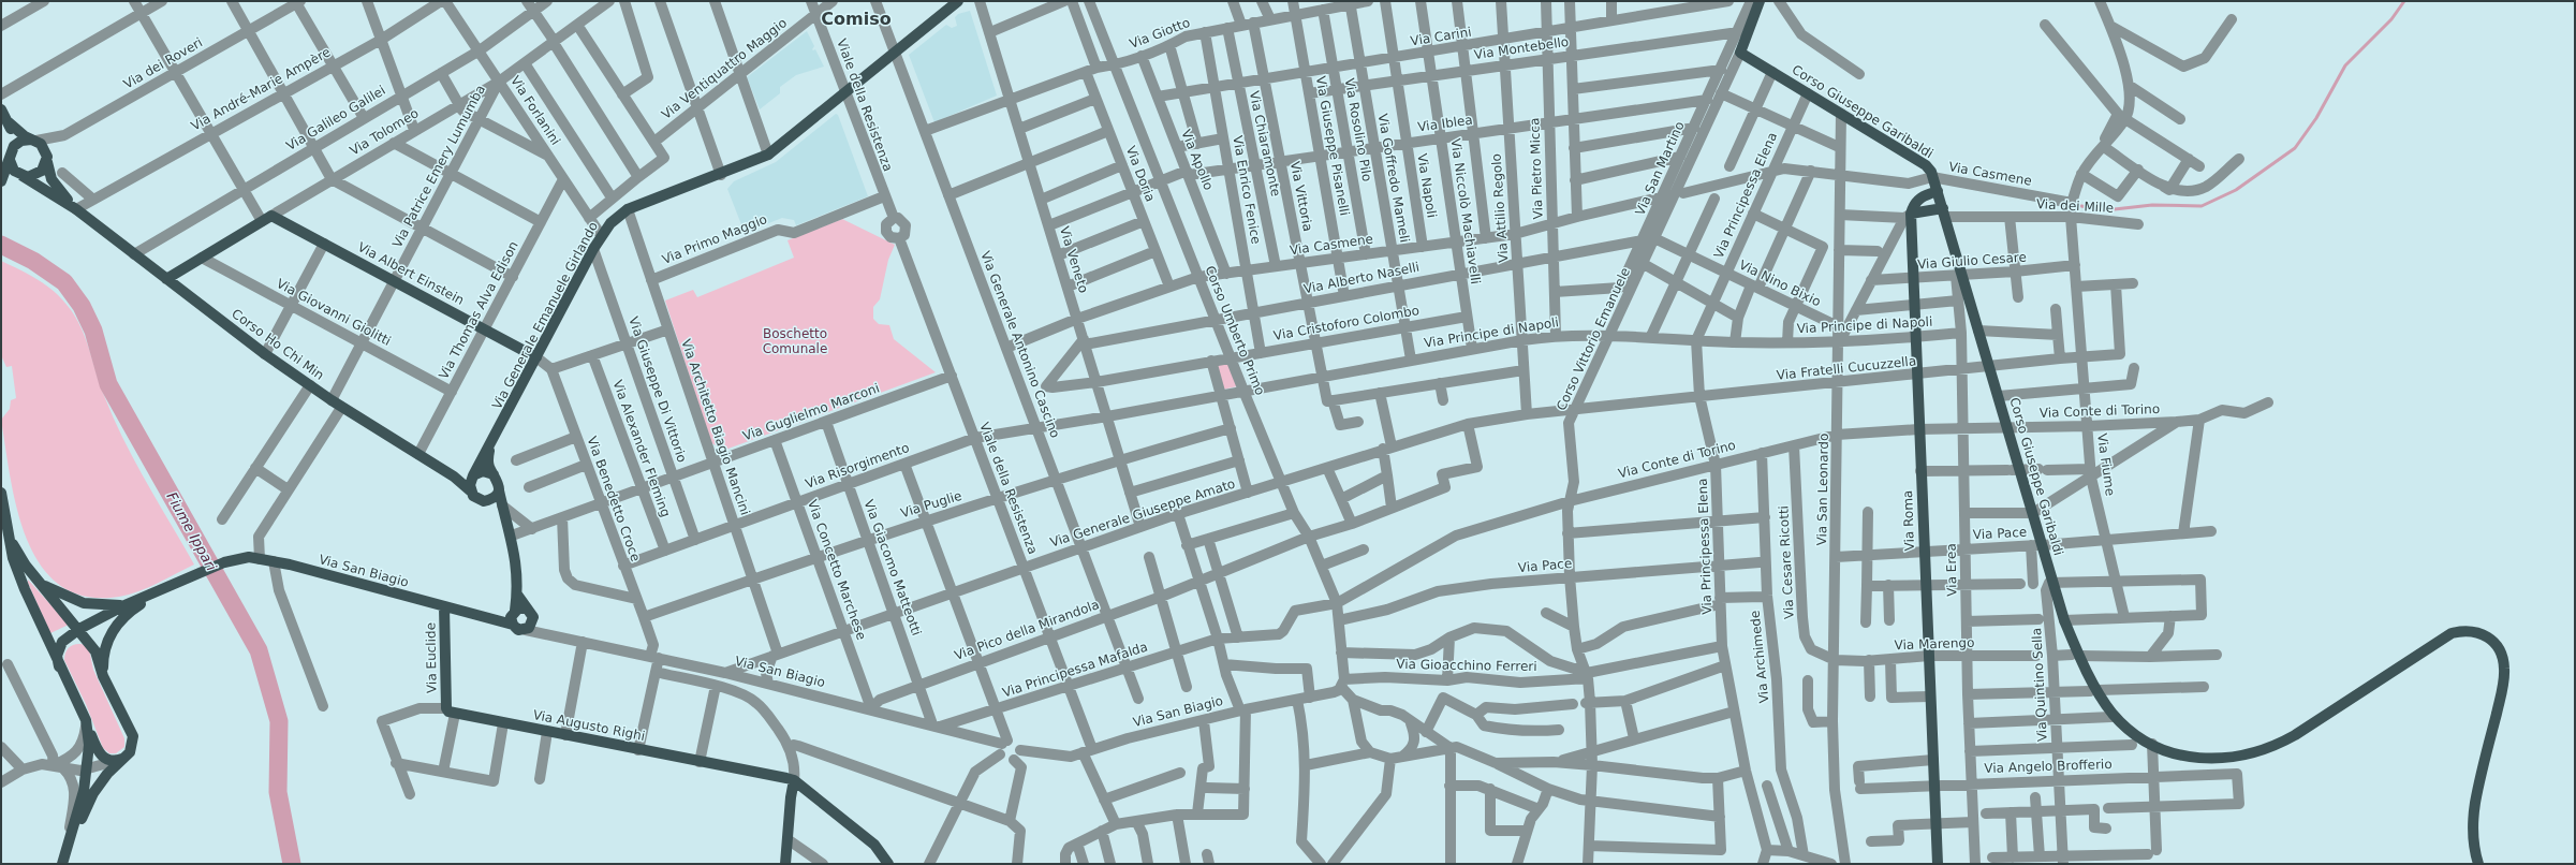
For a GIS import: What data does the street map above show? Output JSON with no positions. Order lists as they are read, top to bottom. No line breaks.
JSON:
{"streets":{"main road":["Corso Giuseppe Garibaldi","Via Tolomeo","Via dei Mille","Via Albert Einstein","Via Generale Emanuele Girlando","Corso Vittorio Emanuele","Corso Ho Chi Min","Via Roma","Via San Biagio","Via Euclide","Via Augusto Righi"],"street":["Via Giotto","Via Carini","Via Montebello","Via dei Roveri","Via Ventiquattro Maggio","Via André-Marie Ampère","Viale della Resistenza","Via Forlanini","Via Galileo Galilei","Via Iblea","Via Rosolino Pilo","Via Chiaramonte","Via Giuseppe Pisanelli","Via Apollo","Via Patrice Emery Lumumba","Via Pietro Micca","Via San Martino","Via Doria","Via Casmene","Via Goffredo Mameli","Via Napoli","Via Enrico Fenice","Via Principessa Elena","Via Vittoria","Via Attilio Regolo","Via Niccolò Machiavelli","Via Primo Maggio","Via Veneto","Via Giulio Cesare","Via Alberto Naselli","Via Nino Bixio","Via Thomas Alva Edison","Via Giovanni Giolitti","Via Cristoforo Colombo","Via Principe di Napoli","Corso Umberto Primo","Via Generale Antonino Cascino","Via Fratelli Cucuzzella","Via Giuseppe Di Vittorio","Via Conte di Torino","Via Guglielmo Marconi","Via Architetto Biagio Mancini","Via Alexander Fleming","Via Fiume","Via Risorgimento","Via San Leonardo","Via Benedetto Croce","Via Puglie","Via Generale Giuseppe Amato","Via Pace","Via Cesare Ricotti","Via Giacomo Matteotti","Via Concetto Marchese","Via Erea","Via Pico della Mirandola","Via Marengo","Via Archimede","Via Gioacchino Ferreri","Via Principessa Mafalda","Via Quintino Sella","Via Angelo Brofferio"]},"crossings":[["Via Giotto","Via Rosolino Pilo"],["Via Giotto","Via Chiaramonte"],["Via Giotto","Via Giuseppe Pisanelli"],["Via Giotto","Via Apollo"],["Via Giotto","Via Doria"],["Via Giotto","Via Goffredo Mameli"],["Via Giotto","Via Enrico Fenice"],["Via Giotto","Via Vittoria"],["Via Giotto","Via Veneto"],["Via Giotto","Corso Umberto Primo"],["Via Giotto","Via Generale Antonino Cascino"],["Via Carini","Via Rosolino Pilo"],["Via Carini","Via Chiaramonte"],["Via Carini","Via Giuseppe Pisanelli"],["Via Carini","Via Apollo"],["Via Carini","Via Pietro Micca"],["Via Carini","Via Goffredo Mameli"],["Via Carini","Via Napoli"],["Via Carini","Via Enrico Fenice"],["Via Carini","Via Vittoria"],["Via Carini","Via Attilio Regolo"],["Via Carini","Via Niccolò Machiavelli"],["Via Montebello","Via Rosolino Pilo"],["Via Montebello","Via Giuseppe Pisanelli"],["Via Montebello","Via Pietro Micca"],["Via Montebello","Via San Martino"],["Via Montebello","Via Goffredo Mameli"],["Via Montebello","Via Napoli"],["Via Montebello","Via Attilio Regolo"],["Via Montebello","Via Niccolò Machiavelli"],["Via Ventiquattro Maggio","Viale della Resistenza"],["Via André-Marie Ampère","Corso Ho Chi Min"],["Viale della Resistenza","Via Primo Maggio"],["Viale della Resistenza","Via Generale Emanuele Girlando"],["Viale della Resistenza","Via Guglielmo Marconi"],["Viale della Resistenza","Via Risorgimento"],["Viale della Resistenza","Via Puglie"],["Viale della Resistenza","Via Generale Giuseppe Amato"],["Viale della Resistenza","Via San Biagio"],["Viale della Resistenza","Via Pico della Mirandola"],["Viale della Resistenza","Via Principessa Mafalda"],["Via Forlanini","Via Galileo Galilei"],["Via Forlanini","Via Tolomeo"],["Via Forlanini","Via Patrice Emery Lumumba"],["Via Forlanini","Via Thomas Alva Edison"],["Via Forlanini","Via Generale Emanuele Girlando"],["Corso Giuseppe Garibaldi","Via Casmene"],["Corso Giuseppe Garibaldi","Via Principessa Elena"],["Corso Giuseppe Garibaldi","Via dei Mille"],["Corso Giuseppe Garibaldi","Via Giulio Cesare"],["Corso Giuseppe Garibaldi","Corso Vittorio Emanuele"],["Corso Giuseppe Garibaldi","Via Fratelli Cucuzzella"],["Corso Giuseppe Garibaldi","Via Conte di Torino"],["Corso Giuseppe Garibaldi","Via San Leonardo"],["Corso Giuseppe Garibaldi","Via Pace"],["Corso Giuseppe Garibaldi","Via Erea"],["Corso Giuseppe Garibaldi","Via Quintino Sella"],["Via Galileo Galilei","Corso Ho Chi Min"],["Via Iblea","Via Rosolino Pilo"],["Via Iblea","Via Chiaramonte"],["Via Iblea","Via Giuseppe Pisanelli"],["Via Iblea","Via Apollo"],["Via Iblea","Via Pietro Micca"],["Via Iblea","Via San Martino"],["Via Iblea","Via Doria"],["Via Iblea","Via Goffredo Mameli"],["Via Iblea","Via Napoli"],["Via Iblea","Via Enrico Fenice"],["Via Iblea","Via Vittoria"],["Via Iblea","Via Attilio Regolo"],["Via Iblea","Via Niccolò Machiavelli"],["Via Iblea","Via Veneto"],["Via Iblea","Corso Umberto Primo"],["Via Rosolino Pilo","Via Casmene"],["Via Tolomeo","Via Patrice Emery Lumumba"],["Via Tolomeo","Via Albert Einstein"],["Via Tolomeo","Via Giovanni Giolitti"],["Via Tolomeo","Corso Ho Chi Min"],["Via Chiaramonte","Via Casmene"],["Via Giuseppe Pisanelli","Via Casmene"],["Via Giuseppe Pisanelli","Via Alberto Naselli"],["Via Apollo","Via Casmene"],["Via Patrice Emery Lumumba","Via Albert Einstein"],["Via Patrice Emery Lumumba","Via Giovanni Giolitti"],["Via Patrice Emery Lumumba","Corso Ho Chi Min"],["Via Pietro Micca","Via San Martino"],["Via Pietro Micca","Via Casmene"],["Via Pietro Micca","Via Alberto Naselli"],["Via Pietro Micca","Via Principe di Napoli"],["Via San Martino","Via Casmene"],["Via San Martino","Via Alberto Naselli"],["Via Doria","Via Casmene"],["Via Casmene","Via Goffredo Mameli"],["Via Casmene","Via Napoli"],["Via Casmene","Via Enrico Fenice"],["Via Casmene","Via Principessa Elena"],["Via Casmene","Via Vittoria"],["Via Casmene","Via Attilio Regolo"],["Via Casmene","Via Niccolò Machiavelli"],["Via Casmene","Via Veneto"],["Via Casmene","Corso Umberto Primo"],["Via Casmene","Via Generale Antonino Cascino"],["Via Casmene","Via Fiume"],["Via Casmene","Via San Leonardo"],["Via Goffredo Mameli","Via Alberto Naselli"],["Via Goffredo Mameli","Via Cristoforo Colombo"],["Via Goffredo Mameli","Via Principe di Napoli"],["Via Enrico Fenice","Via Alberto Naselli"],["Via Enrico Fenice","Via Cristoforo Colombo"],["Via Principessa Elena","Via Nino Bixio"],["Via Principessa Elena","Via Principe di Napoli"],["Via Principessa Elena","Via Fratelli Cucuzzella"],["Via Principessa Elena","Via Conte di Torino"],["Via Principessa Elena","Via Pace"],["Via Principessa Elena","Via Gioacchino Ferreri"],["Via Vittoria","Via Alberto Naselli"],["Via Vittoria","Via Cristoforo Colombo"],["Via Vittoria","Via Principe di Napoli"],["Via dei Mille","Via Fiume"],["Via dei Mille","Via San Leonardo"],["Via dei Mille","Via Roma"],["Via Attilio Regolo","Via Alberto Naselli"],["Via Attilio Regolo","Via Principe di Napoli"],["Via Attilio Regolo","Via Generale Giuseppe Amato"],["Via Niccolò Machiavelli","Via Alberto Naselli"],["Via Niccolò Machiavelli","Via Cristoforo Colombo"],["Via Niccolò Machiavelli","Via Principe di Napoli"],["Via Primo Maggio","Via Architetto Biagio Mancini"],["Via Veneto","Via Alberto Naselli"],["Via Veneto","Via Cristoforo Colombo"],["Via Veneto","Via Principe di Napoli"],["Via Veneto","Via Risorgimento"],["Via Veneto","Via Puglie"],["Via Veneto","Via Generale Giuseppe Amato"],["Via Giulio Cesare","Via Fiume"],["Via Giulio Cesare","Via Roma"],["Via Giulio Cesare","Via Erea"],["Via Albert Einstein","Via Thomas Alva Edison"],["Via Albert Einstein","Via Generale Emanuele Girlando"],["Via Alberto Naselli","Via Cristoforo Colombo"],["Via Alberto Naselli","Corso Umberto Primo"],["Via Nino Bixio","Corso Vittorio Emanuele"],["Via Nino Bixio","Via San Leonardo"],["Via Thomas Alva Edison","Via Giovanni Giolitti"],["Via Thomas Alva Edison","Corso Ho Chi Min"],["Via Generale Emanuele Girlando","Corso Ho Chi Min"],["Via Generale Emanuele Girlando","Via Generale Antonino Cascino"],["Via Generale Emanuele Girlando","Via Giuseppe Di Vittorio"],["Via Generale Emanuele Girlando","Via Architetto Biagio Mancini"],["Via Cristoforo Colombo","Corso Umberto Primo"],["Via Principe di Napoli","Corso Umberto Primo"],["Via Principe di Napoli","Corso Vittorio Emanuele"],["Via Principe di Napoli","Via Risorgimento"],["Via Principe di Napoli","Via San Leonardo"],["Via Principe di Napoli","Via Roma"],["Via Principe di Napoli","Via Erea"],["Corso Umberto Primo","Via Conte di Torino"],["Corso Umberto Primo","Via Generale Giuseppe Amato"],["Corso Umberto Primo","Via Pace"],["Corso Umberto Primo","Via San Biagio"],["Corso Umberto Primo","Via Pico della Mirandola"],["Corso Umberto Primo","Via Gioacchino Ferreri"],["Corso Vittorio Emanuele","Via Fratelli Cucuzzella"],["Corso Vittorio Emanuele","Via Conte di Torino"],["Corso Vittorio Emanuele","Via Generale Giuseppe Amato"],["Corso Vittorio Emanuele","Via Pace"],["Corso Vittorio Emanuele","Via Gioacchino Ferreri"],["Via Generale Antonino Cascino","Via Risorgimento"],["Via Generale Antonino Cascino","Via Puglie"],["Via Generale Antonino Cascino","Via Generale Giuseppe Amato"],["Via Generale Antonino Cascino","Via Pico della Mirandola"],["Via Generale Antonino Cascino","Via Principessa Mafalda"],["Via Fratelli Cucuzzella","Via Fiume"],["Via Fratelli Cucuzzella","Via San Leonardo"],["Via Fratelli Cucuzzella","Via Generale Giuseppe Amato"],["Via Fratelli Cucuzzella","Via Roma"],["Via Fratelli Cucuzzella","Via Erea"],["Via Giuseppe Di Vittorio","Via Guglielmo Marconi"],["Via Giuseppe Di Vittorio","Via Risorgimento"],["Via Conte di Torino","Via Fiume"],["Via Conte di Torino","Via San Leonardo"],["Via Conte di Torino","Via Roma"],["Via Conte di Torino","Via Cesare Ricotti"],["Via Conte di Torino","Via Erea"],["Via Conte di Torino","Via Archimede"],["Via Conte di Torino","Via Principessa Mafalda"],["Via Guglielmo Marconi","Via Architetto Biagio Mancini"],["Via Guglielmo Marconi","Via Alexander Fleming"],["Via Guglielmo Marconi","Via Benedetto Croce"],["Via Guglielmo Marconi","Via Giacomo Matteotti"],["Via Guglielmo Marconi","Via Concetto Marchese"],["Via Architetto Biagio Mancini","Via Risorgimento"],["Via Architetto Biagio Mancini","Via Puglie"],["Via Architetto Biagio Mancini","Via Generale Giuseppe Amato"],["Via Alexander Fleming","Via Risorgimento"],["Via Fiume","Via Pace"],["Via Risorgimento","Via Benedetto Croce"],["Via Risorgimento","Via Giacomo Matteotti"],["Via Risorgimento","Via Concetto Marchese"],["Via San Leonardo","Via Pace"],["Via San Leonardo","Via Cesare Ricotti"],["Via San Leonardo","Via Marengo"],["Via Benedetto Croce","Via Puglie"],["Via Benedetto Croce","Via San Biagio"],["Via Benedetto Croce","Via Augusto Righi"],["Via Puglie","Via Giacomo Matteotti"],["Via Puglie","Via Concetto Marchese"],["Via Generale Giuseppe Amato","Via Giacomo Matteotti"],["Via Generale Giuseppe Amato","Via Concetto Marchese"],["Via Generale Giuseppe Amato","Via San Biagio"],["Via Generale Giuseppe Amato","Via Pico della Mirandola"],["Via Roma","Via Pace"],["Via Roma","Via Marengo"],["Via Roma","Via Angelo Brofferio"],["Via Pace","Via Erea"],["Via Cesare Ricotti","Via Marengo"],["Via Giacomo Matteotti","Via San Biagio"],["Via Giacomo Matteotti","Via Pico della Mirandola"],["Via Giacomo Matteotti","Via Principessa Mafalda"],["Via Concetto Marchese","Via San Biagio"],["Via Concetto Marchese","Via Pico della Mirandola"],["Via Erea","Via Marengo"],["Via Erea","Via Angelo Brofferio"],["Via San Biagio","Via Pico della Mirandola"],["Via San Biagio","Via Euclide"],["Via San Biagio","Via Gioacchino Ferreri"],["Via San Biagio","Via Principessa Mafalda"],["Via Euclide","Via Augusto Righi"],["Via Quintino Sella","Via Angelo Brofferio"]],"districts":["Comiso"],"water":["Fiume Ippari"],"parks":["Boschetto Comunale"]}
